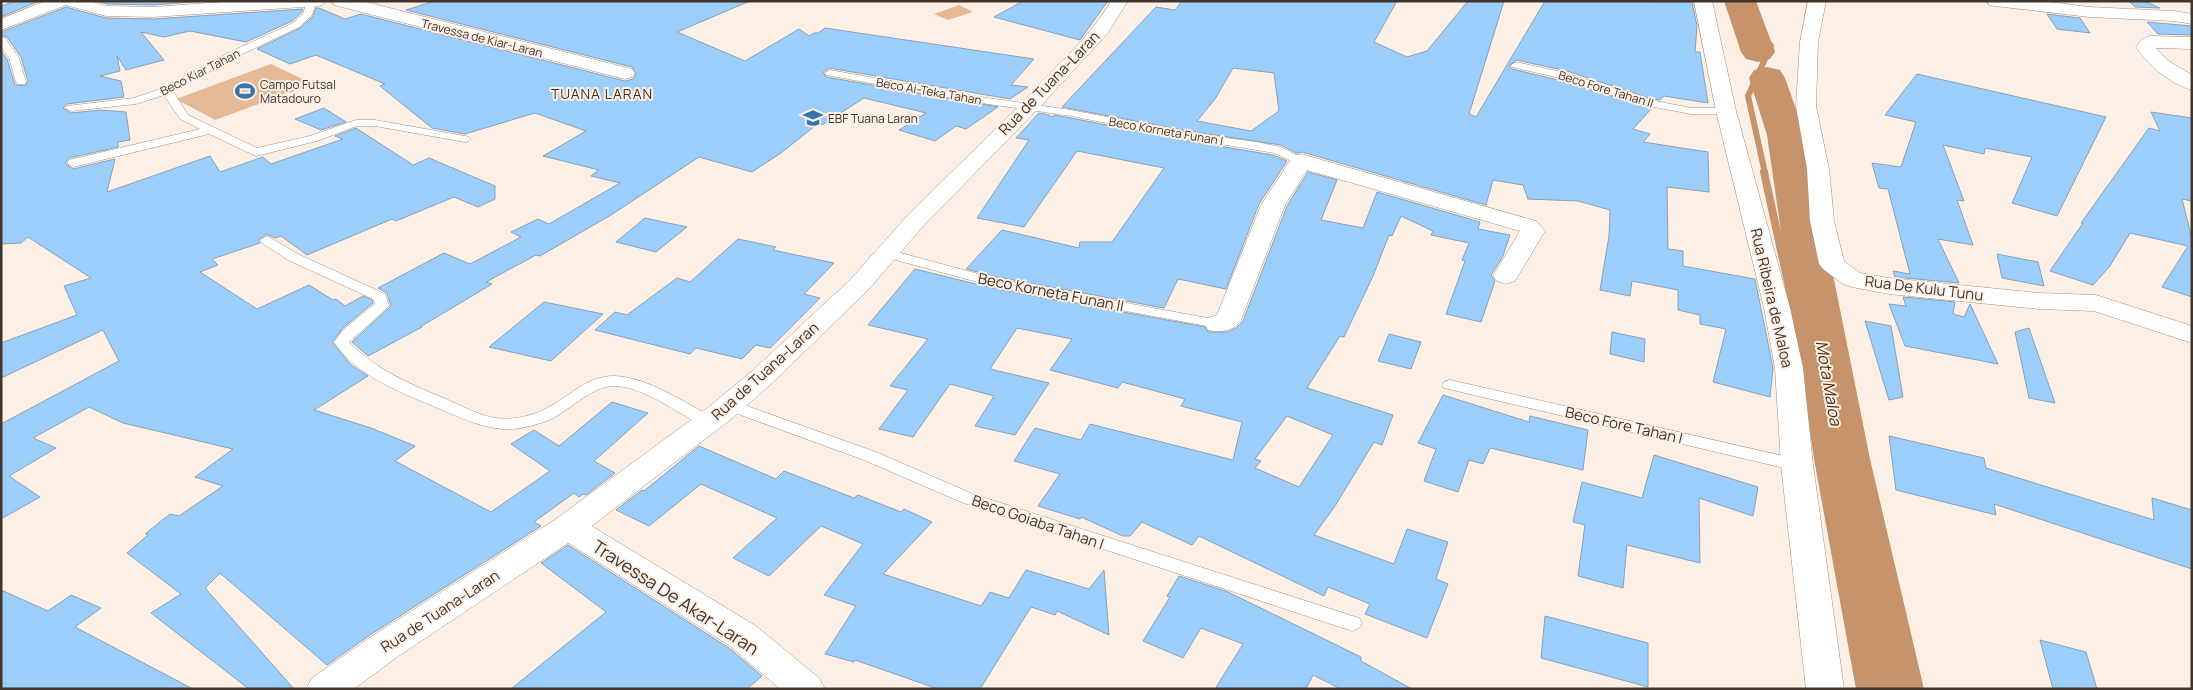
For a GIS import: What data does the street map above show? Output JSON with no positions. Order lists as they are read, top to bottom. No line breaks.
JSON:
{"streets":{"street":["Travessa de Kiar-Laran","Rua de Tuana-Laran","Rua De Kulu Tunu","Rua Ribeira de Maloa","Travessa De Akar-Laran"],"lane":["Beco Kiar Tahan","Beco Fore Tahan II","Beco Ai-Teka Tahan","Beco Korneta Funan I","Beco Korneta Funan II","Beco Fore Tahan I","Beco Goiaba Tahan I"]},"crossings":[["Rua de Tuana-Laran","Beco Ai-Teka Tahan"],["Rua de Tuana-Laran","Beco Korneta Funan I"],["Rua de Tuana-Laran","Beco Korneta Funan II"],["Rua de Tuana-Laran","Beco Goiaba Tahan I"],["Rua de Tuana-Laran","Travessa De Akar-Laran"],["Beco Fore Tahan II","Rua Ribeira de Maloa"],["Beco Ai-Teka Tahan","Beco Korneta Funan I"],["Rua Ribeira de Maloa","Beco Fore Tahan I"]],"districts":["TUANA LARAN"],"water":["Mota Maloa"],"places":{"sports":["Campo Futsal Matadouro"],"school or university":["EBF Tuana Laran"]}}
